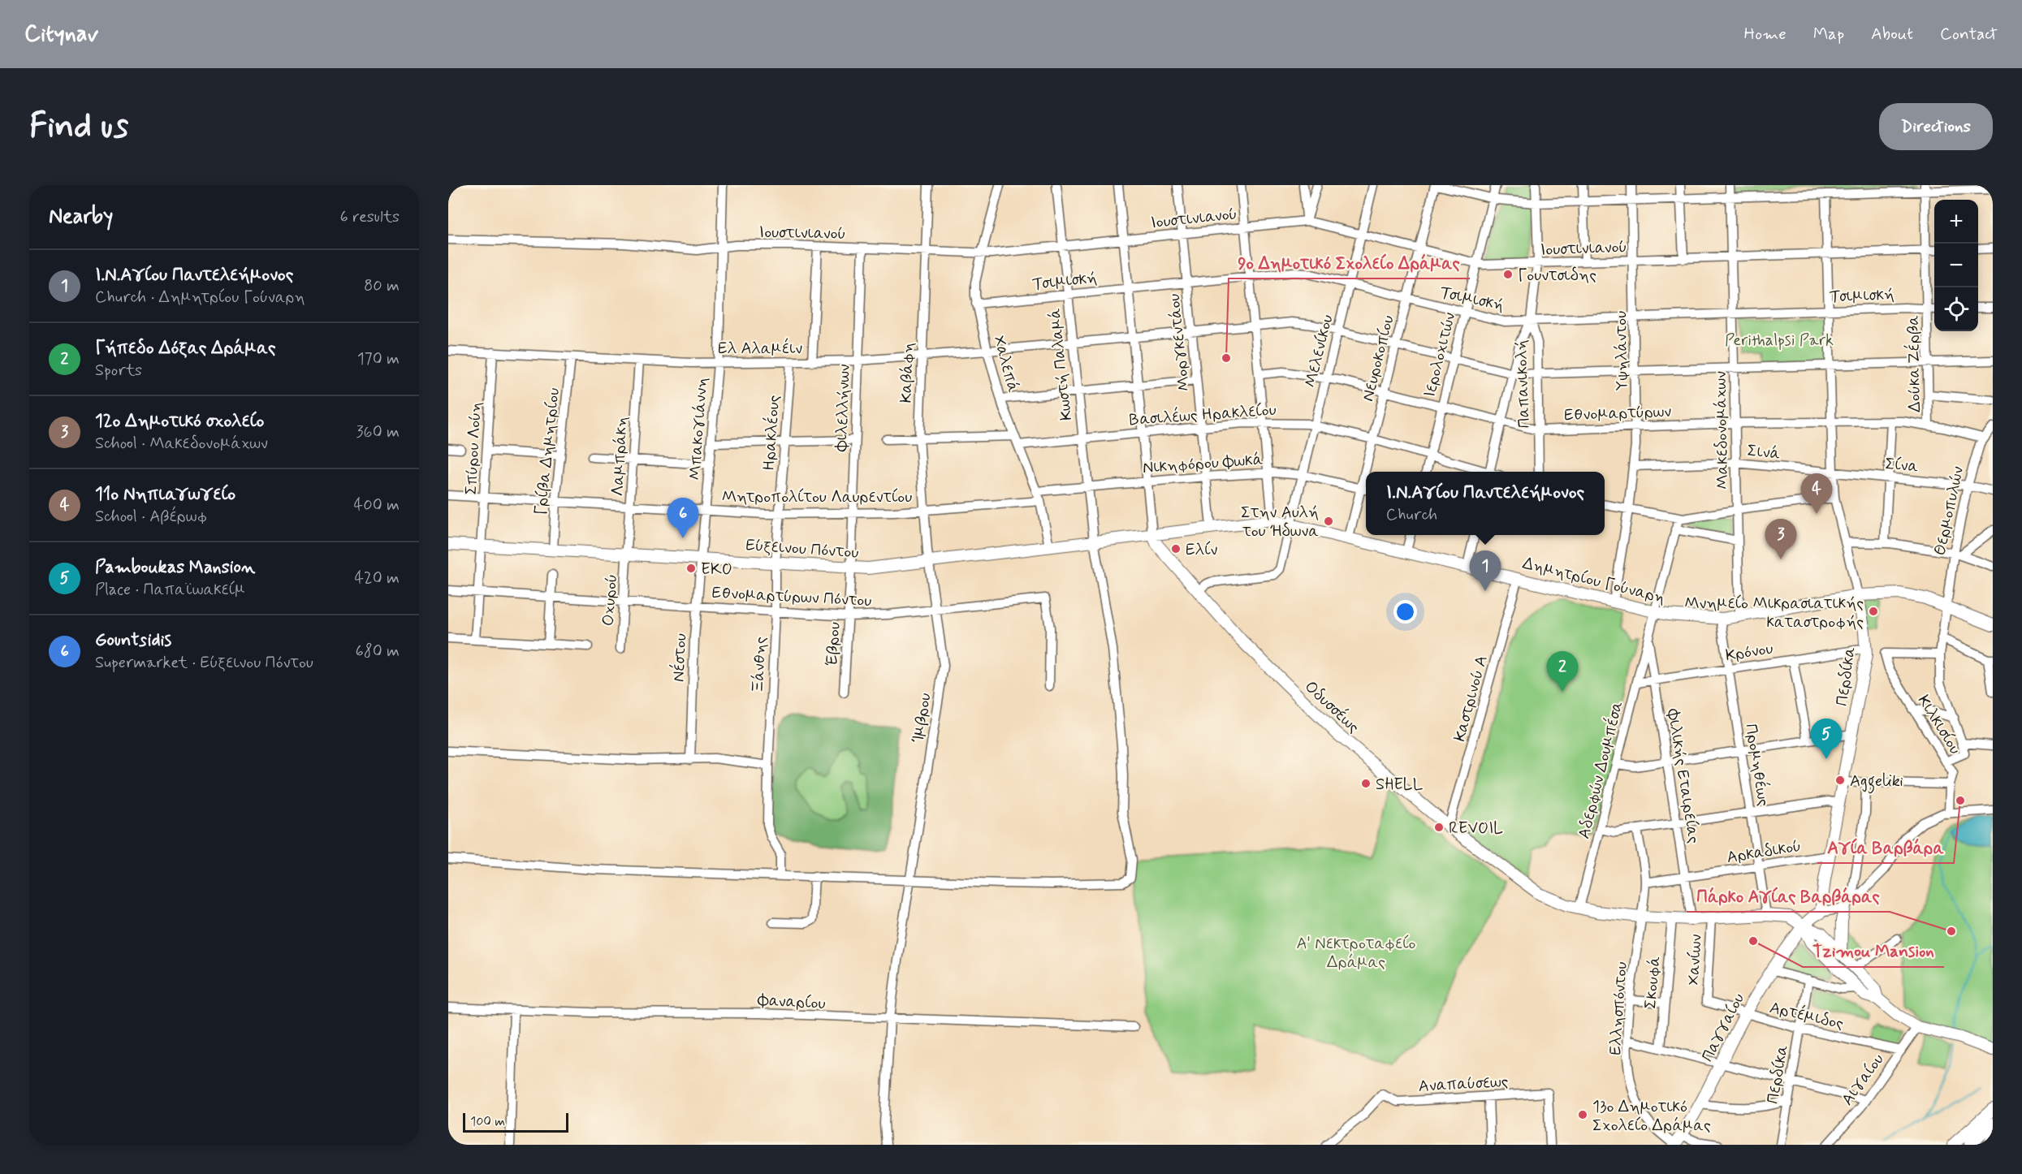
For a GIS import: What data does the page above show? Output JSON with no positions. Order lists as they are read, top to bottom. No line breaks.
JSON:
{"streets":{"main road":["Εύξεινου Πόντου","Δημητρίου Γούναρη","Περδίκα","Οδυσσέως","Παγγαίου"],"street":["Ιουστινιανού","Τσιμισκή","Μοργκεντάου","Ελ Αλαμέιν","Μελενίκου","Υψηλάντου","Ιερολοχιτών","Νευροκοπίου","Χαλεπά","Δούκα Ζέρβα","Κωστή Παλαμά","Καβάφη","Παπανικολή","Φιλελλήνων","Εθνομαρτύρων","Βασιλέως Ηρακλείου","Μπακογιάννη","Μακεδονομάχων","Ηρακλέους","Σπύρου Λούη","Γρίβα Δημητρίου","Σινά","Λαμπράκη","Νικηφόρου Φωκά","Σίνα","Μητροπολίτου Λαυρεντίου","Θερμοπυλών","Εθνομαρτύρων Πόντου","Οχυρού","Έβρου","Κρόνου","Νέστου","Ξάνθης","Καστρινού Α","Ίμβρου","Κιλκισίου","Προμηθέως","Αδερφών Δουμπέσα","Φιλικής Εταιρείας","Αρκαδικού","Χανίων","Σκουφά","Φαναρίου","Ελλησπόντου","Αρτέμιδος","Αιγαίου","Αναπαύσεως"]},"crossings":[["Ιουστινιανού","Μοργκεντάου"],["Ιουστινιανού","Μελενίκου"],["Ιουστινιανού","Υψηλάντου"],["Ιουστινιανού","Ιερολοχιτών"],["Ιουστινιανού","Νευροκοπίου"],["Ιουστινιανού","Χαλεπά"],["Ιουστινιανού","Δούκα Ζέρβα"],["Ιουστινιανού","Κωστή Παλαμά"],["Ιουστινιανού","Καβάφη"],["Ιουστινιανού","Παπανικολή"],["Ιουστινιανού","Φιλελλήνων"],["Ιουστινιανού","Μπακογιάννη"],["Ιουστινιανού","Μακεδονομάχων"],["Τσιμισκή","Μοργκεντάου"],["Τσιμισκή","Μελενίκου"],["Τσιμισκή","Υψηλάντου"],["Τσιμισκή","Ιερολοχιτών"],["Τσιμισκή","Νευροκοπίου"],["Τσιμισκή","Χαλεπά"],["Τσιμισκή","Δούκα Ζέρβα"],["Τσιμισκή","Κωστή Παλαμά"],["Τσιμισκή","Παπανικολή"],["Τσιμισκή","Μακεδονομάχων"],["Μοργκεντάου","Ελ Αλαμέιν"],["Μοργκεντάου","Βασιλέως Ηρακλείου"],["Μοργκεντάου","Νικηφόρου Φωκά"],["Μοργκεντάου","Δημητρίου Γούναρη"],["Ελ Αλαμέιν","Μελενίκου"],["Ελ Αλαμέιν","Υψηλάντου"],["Ελ Αλαμέιν","Ιερολοχιτών"],["Ελ Αλαμέιν","Νευροκοπίου"],["Ελ Αλαμέιν","Χαλεπά"],["Ελ Αλαμέιν","Δούκα Ζέρβα"],["Ελ Αλαμέιν","Κωστή Παλαμά"],["Ελ Αλαμέιν","Καβάφη"],["Ελ Αλαμέιν","Παπανικολή"],["Ελ Αλαμέιν","Φιλελλήνων"],["Ελ Αλαμέιν","Μπακογιάννη"],["Ελ Αλαμέιν","Μακεδονομάχων"],["Ελ Αλαμέιν","Ηρακλέους"],["Ελ Αλαμέιν","Σπύρου Λούη"],["Ελ Αλαμέιν","Γρίβα Δημητρίου"],["Ελ Αλαμέιν","Λαμπράκη"],["Μελενίκου","Εθνομαρτύρων"],["Μελενίκου","Βασιλέως Ηρακλείου"],["Μελενίκου","Νικηφόρου Φωκά"],["Μελενίκου","Δημητρίου Γούναρη"],["Μελενίκου","Οδυσσέως"],["Υψηλάντου","Εθνομαρτύρων"],["Υψηλάντου","Σινά"],["Υψηλάντου","Δημητρίου Γούναρη"],["Ιερολοχιτών","Εθνομαρτύρων"],["Ιερολοχιτών","Βασιλέως Ηρακλείου"],["Νευροκοπίου","Εθνομαρτύρων"],["Νευροκοπίου","Βασιλέως Ηρακλείου"],["Νευροκοπίου","Νικηφόρου Φωκά"],["Νευροκοπίου","Δημητρίου Γούναρη"],["Χαλεπά","Βασιλέως Ηρακλείου"],["Χαλεπά","Νικηφόρου Φωκά"],["Χαλεπά","Μητροπολίτου Λαυρεντίου"],["Χαλεπά","Εύξεινου Πόντου"],["Δούκα Ζέρβα","Εθνομαρτύρων"],["Κωστή Παλαμά","Βασιλέως Ηρακλείου"],["Κωστή Παλαμά","Νικηφόρου Φωκά"],["Κωστή Παλαμά","Εύξεινου Πόντου"],["Κωστή Παλαμά","Ίμβρου"],["Καβάφη","Μητροπολίτου Λαυρεντίου"],["Καβάφη","Εύξεινου Πόντου"],["Καβάφη","Ίμβρου"],["Παπανικολή","Εθνομαρτύρων"],["Φιλελλήνων","Μητροπολίτου Λαυρεντίου"],["Φιλελλήνων","Εύξεινου Πόντου"],["Φιλελλήνων","Έβρου"],["Εθνομαρτύρων","Μακεδονομάχων"],["Εθνομαρτύρων","Θερμοπυλών"],["Μπακογιάννη","Μητροπολίτου Λαυρεντίου"],["Μπακογιάννη","Εύξεινου Πόντου"],["Μπακογιάννη","Νέστου"],["Μακεδονομάχων","Σινά"],["Μακεδονομάχων","Δημητρίου Γούναρη"],["Ηρακλέους","Μητροπολίτου Λαυρεντίου"],["Ηρακλέους","Εύξεινου Πόντου"],["Ηρακλέους","Ξάνθης"],["Σπύρου Λούη","Μητροπολίτου Λαυρεντίου"],["Σπύρου Λούη","Εύξεινου Πόντου"],["Σπύρου Λούη","Εθνομαρτύρων Πόντου"],["Γρίβα Δημητρίου","Μητροπολίτου Λαυρεντίου"],["Γρίβα Δημητρίου","Εύξεινου Πόντου"],["Σινά","Σίνα"],["Λαμπράκη","Μητροπολίτου Λαυρεντίου"],["Λαμπράκη","Εύξεινου Πόντου"],["Λαμπράκη","Οχυρού"],["Σίνα","Θερμοπυλών"],["Θερμοπυλών","Δημητρίου Γούναρη"],["Θερμοπυλών","Κιλκισίου"],["Εύξεινου Πόντου","Δημητρίου Γούναρη"],["Εύξεινου Πόντου","Οχυρού"],["Εύξεινου Πόντου","Έβρου"],["Εύξεινου Πόντου","Νέστου"],["Εύξεινου Πόντου","Ξάνθης"],["Εύξεινου Πόντου","Οδυσσέως"],["Εύξεινου Πόντου","Ίμβρου"],["Δημητρίου Γούναρη","Περδίκα"],["Δημητρίου Γούναρη","Καστρινού Α"],["Δημητρίου Γούναρη","Οδυσσέως"],["Δημητρίου Γούναρη","Προμηθέως"],["Δημητρίου Γούναρη","Αδερφών Δουμπέσα"],["Εθνομαρτύρων Πόντου","Οχυρού"],["Εθνομαρτύρων Πόντου","Έβρου"],["Εθνομαρτύρων Πόντου","Νέστου"],["Εθνομαρτύρων Πόντου","Ξάνθης"],["Εθνομαρτύρων Πόντου","Ίμβρου"],["Κρόνου","Περδίκα"],["Κρόνου","Προμηθέως"],["Κρόνου","Αδερφών Δουμπέσα"],["Κρόνου","Φιλικής Εταιρείας"],["Περδίκα","Αρκαδικού"],["Περδίκα","Αρτέμιδος"],["Καστρινού Α","Οδυσσέως"],["Οδυσσέως","Προμηθέως"],["Οδυσσέως","Αδερφών Δουμπέσα"],["Οδυσσέως","Φιλικής Εταιρείας"],["Οδυσσέως","Χανίων"],["Οδυσσέως","Σκουφά"],["Οδυσσέως","Ελλησπόντου"],["Οδυσσέως","Παγγαίου"],["Ίμβρου","Φαναρίου"],["Προμηθέως","Αρκαδικού"],["Αδερφών Δουμπέσα","Φιλικής Εταιρείας"],["Φιλικής Εταιρείας","Αρκαδικού"],["Αρκαδικού","Ελλησπόντου"],["Χανίων","Αρτέμιδος"],["Ελλησπόντου","Παγγαίου"],["Αρτέμιδος","Παγγαίου"],["Αρτέμιδος","Αιγαίου"]],"parks":["Perithalpsi Park","Α' Νεκτροταφείο Δράμας"],"places":["Γουντσιδης","9ο Δημοτικό Σχολείο Δράμας","Στην Αυλή του Ήδωνα","Ελίν","EKO","Μνημείο Μικρασιατικής καταστροφής","Aggeliki","SHELL","Αγία Βαρβάρα","REVOIL","Πάρκο Αγίας Βαρβάρας","Tzimou Mansion","13ο Δημοτικό Σχολείο Δράμας"],"scale_bar":"100 m","page":{"header":"Citynav","nav":["Home","Map","About","Contact"],"buttons":"Directions","title":"Find us","heading":["Nearby","6 results"],"map_buttons":["+","−"],"list":[{"mark":"1","name":"Ι.Ν.Αγίου Παντελεήμονος","note":"Church · Δημητρίου Γούναρη","value":"80 m"},{"mark":"2","name":"Γήπεδο Δόξας Δράμας","note":"Sports","value":"170 m"},{"mark":"3","name":"12ο Δημοτικό σχολείο","note":"School · Μακεδονομάχων","value":"360 m"},{"mark":"4","name":"11ο Νηπιαγωγείο","note":"School · Αβέρωφ","value":"400 m"},{"mark":"5","name":"Pamboukas Mansion","note":"Place · Παπαϊωακείμ","value":"420 m"},{"mark":"6","name":"Gountsidis","note":"Supermarket · Εύξεινου Πόντου","value":"680 m"}],"popup":["Ι.Ν.Αγίου Παντελεήμονος","Church"],"pins":["4","6","3","1","2","5"],"scale":"100 m"}}
